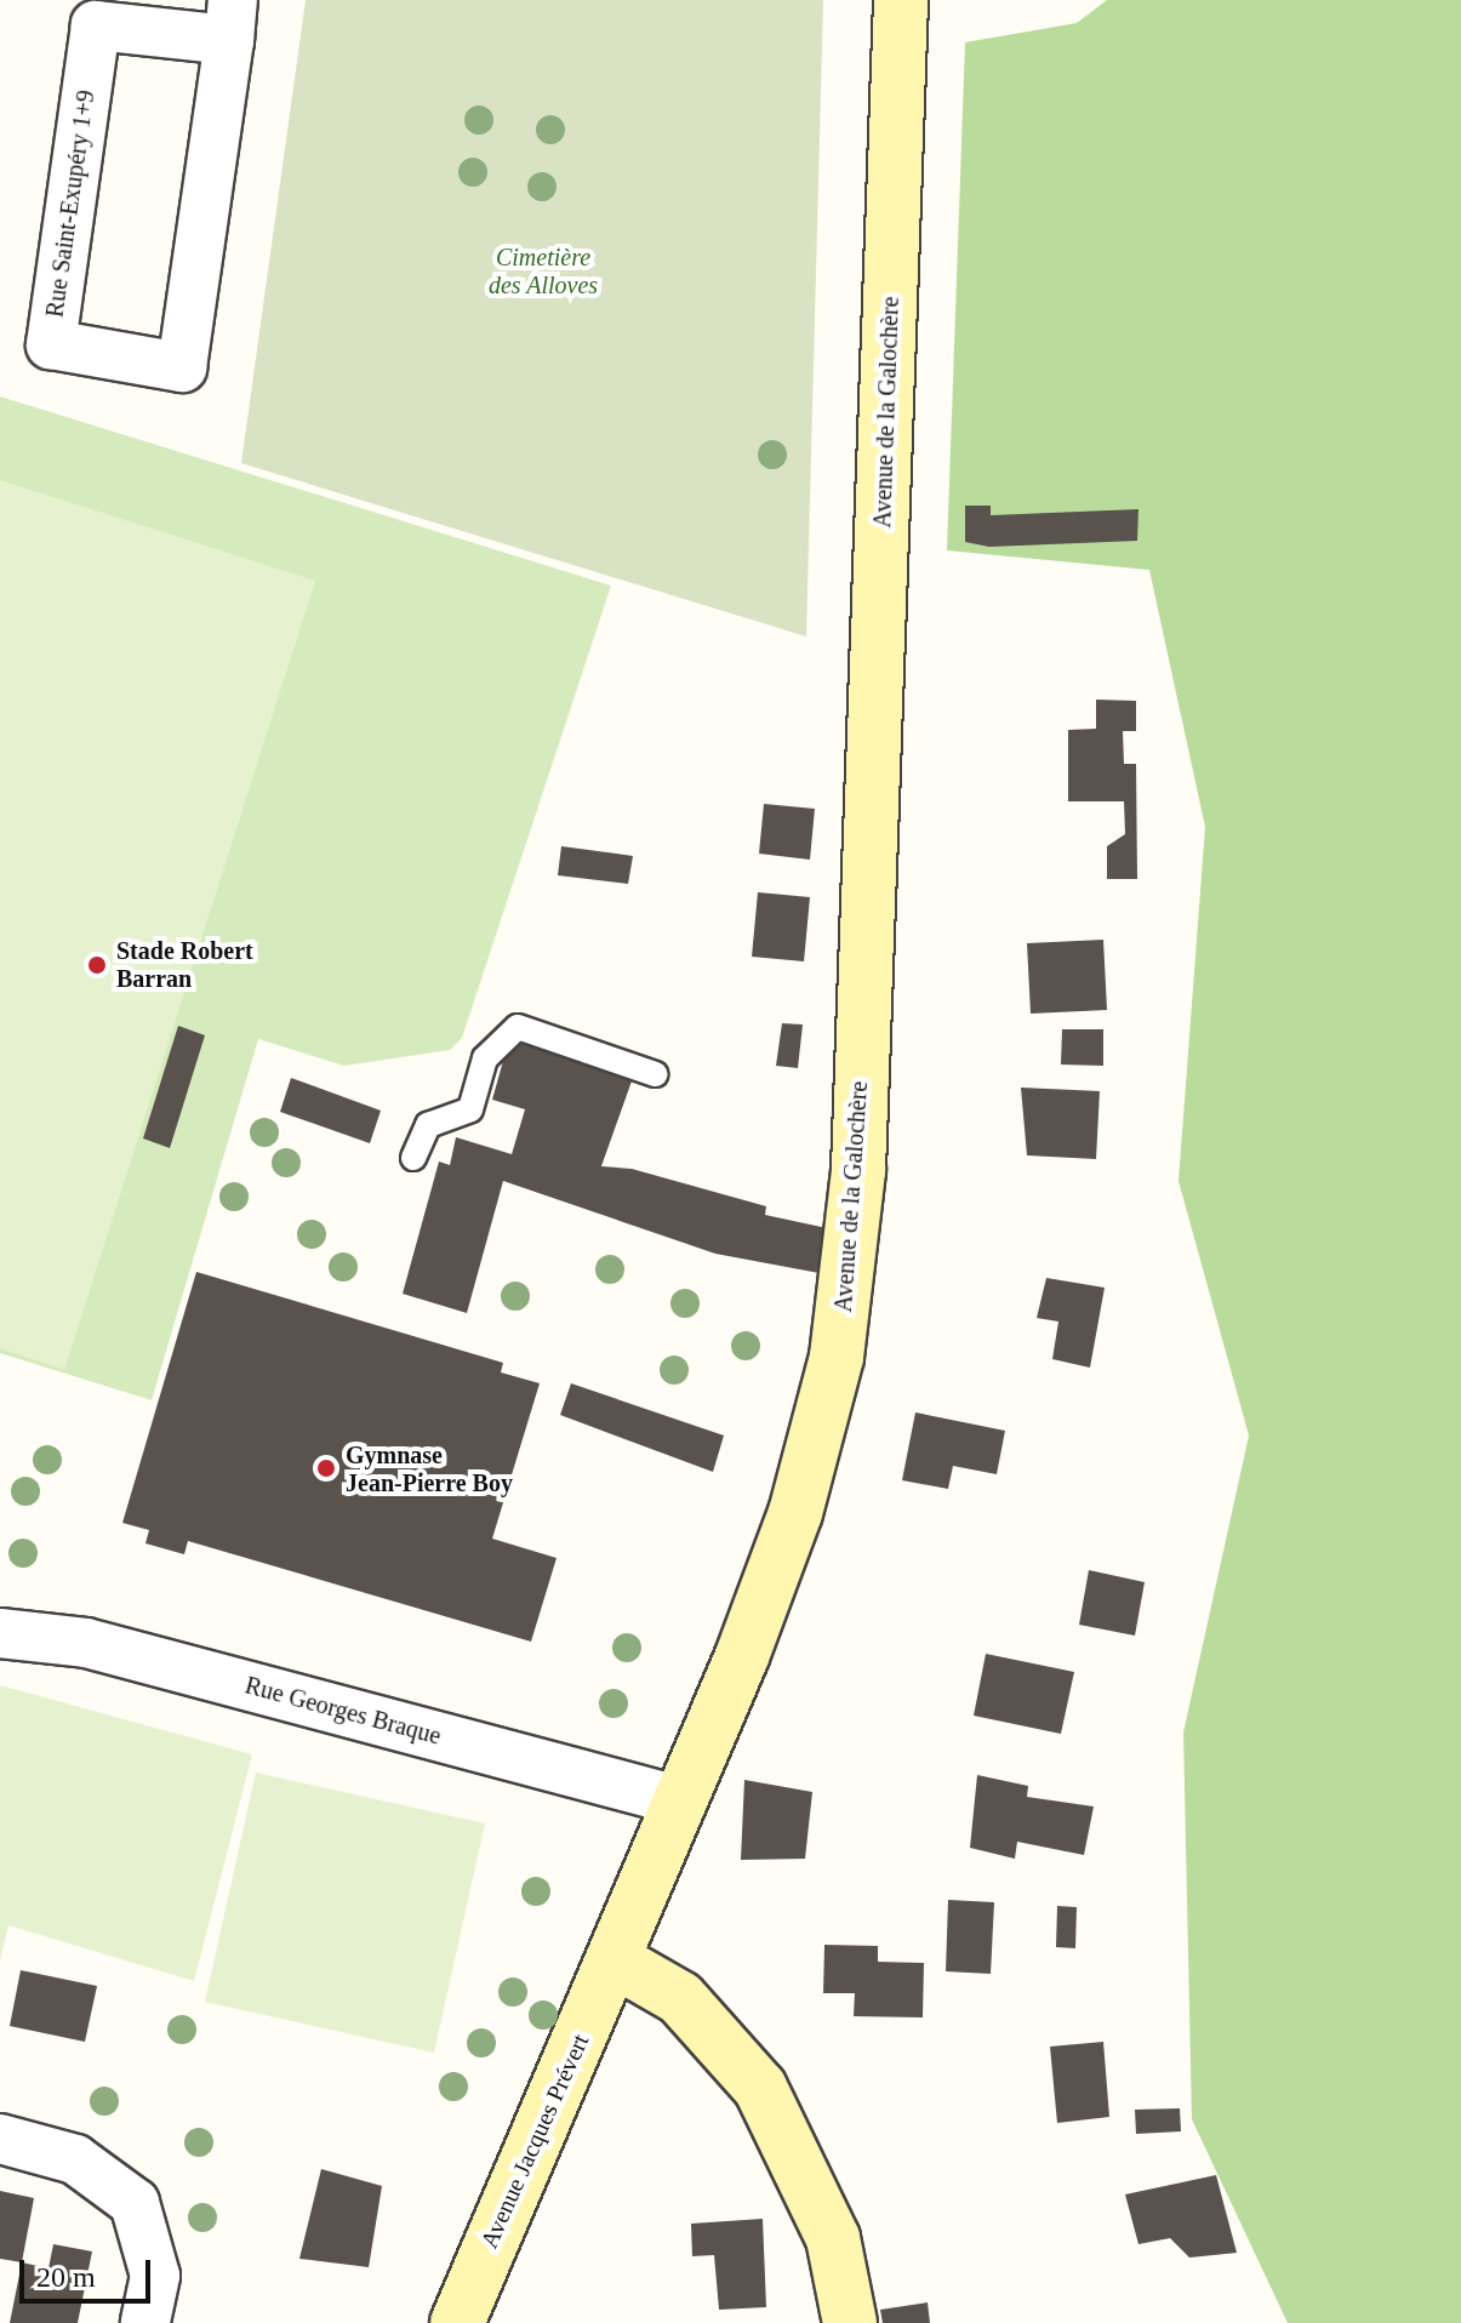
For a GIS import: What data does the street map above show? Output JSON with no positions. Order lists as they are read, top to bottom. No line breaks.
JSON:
{"streets":{"main road":["Avenue de la Galochère","Avenue Jacques Prévert"],"street":["Rue Saint-Exupéry 1+9","Rue Georges Braque"]},"crossings":[["Avenue de la Galochère","Rue Georges Braque"],["Avenue de la Galochère","Avenue Jacques Prévert"]],"parks":["Cimetière des Alloves"],"places":["Stade Robert Barran","Gymnase Jean-Pierre Boy"],"scale_bar":"20 m"}
